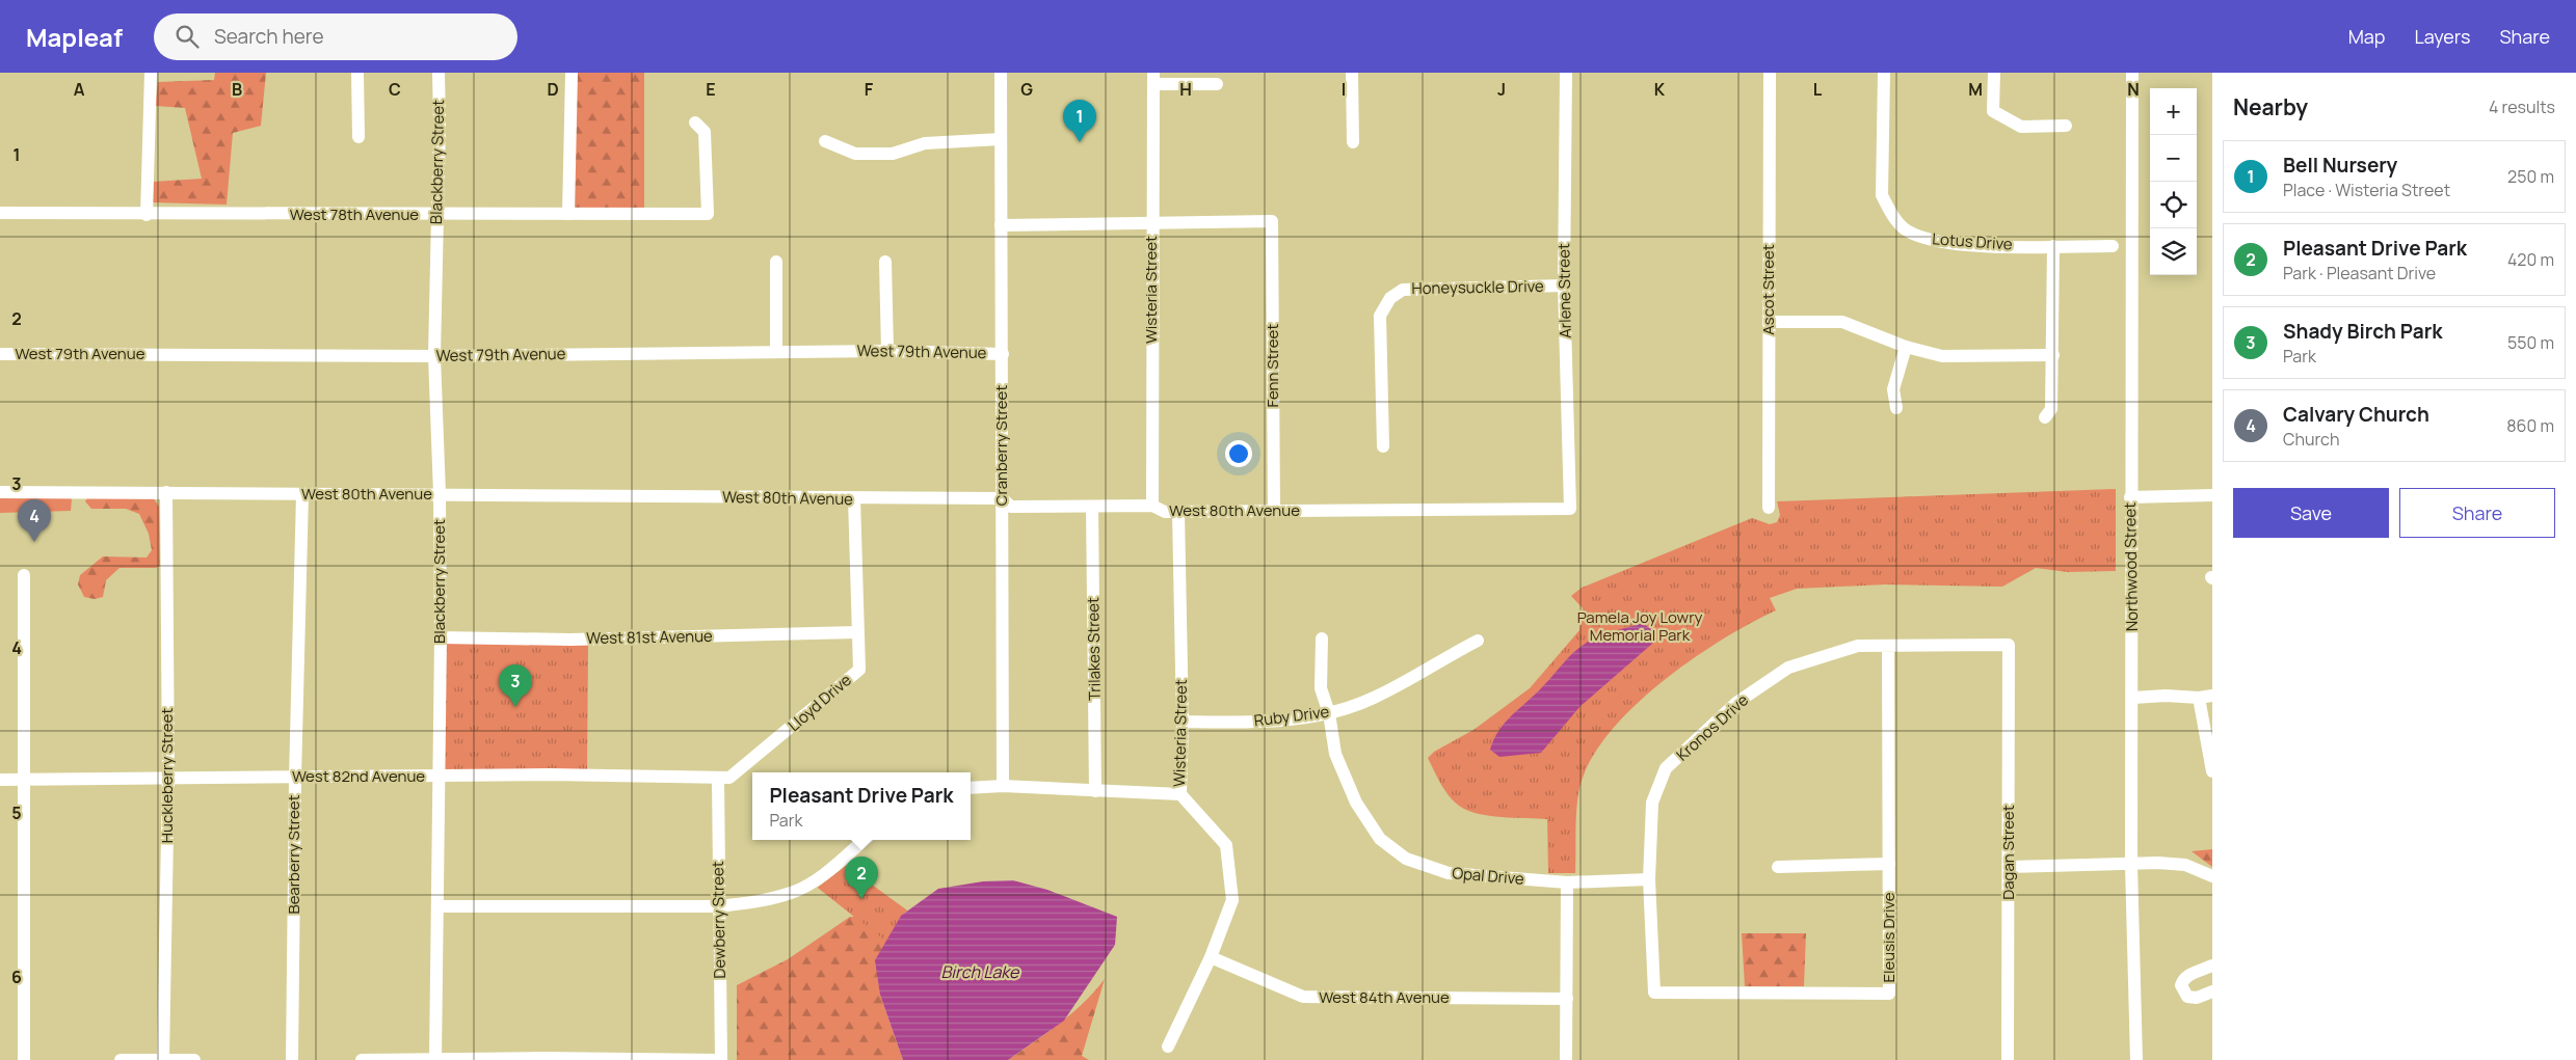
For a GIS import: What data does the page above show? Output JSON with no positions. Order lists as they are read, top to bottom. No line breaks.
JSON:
{"streets":{"street":["Blackberry Street","West 78th Avenue","Lotus Drive","Honeysuckle Drive","Wisteria Street","Ascot Street","Arlene Street","West 79th Avenue","Fenn Street","Cranberry Street","West 80th Avenue","Northwood Street","West 81st Avenue","Trilakes Street","Lloyd Drive","Ruby Drive","Kronos Drive","Huckleberry Street","West 82nd Avenue","Dagan Street","Bearberry Street","Opal Drive","Dewberry Street","Eleusis Drive","West 84th Avenue"]},"crossings":[["Blackberry Street","West 78th Avenue"],["Blackberry Street","West 79th Avenue"],["Blackberry Street","West 80th Avenue"],["Blackberry Street","West 81st Avenue"],["Blackberry Street","West 82nd Avenue"],["Honeysuckle Drive","Arlene Street"],["Wisteria Street","Fenn Street"],["Wisteria Street","West 80th Avenue"],["Wisteria Street","Ruby Drive"],["Wisteria Street","West 84th Avenue"],["Arlene Street","West 80th Avenue"],["West 79th Avenue","Cranberry Street"],["Fenn Street","West 80th Avenue"],["Cranberry Street","West 80th Avenue"],["West 80th Avenue","Trilakes Street"],["West 80th Avenue","Lloyd Drive"],["West 80th Avenue","Huckleberry Street"],["West 80th Avenue","Bearberry Street"],["West 81st Avenue","Lloyd Drive"],["Lloyd Drive","West 82nd Avenue"],["Lloyd Drive","Dewberry Street"],["Ruby Drive","Opal Drive"],["Kronos Drive","Dagan Street"],["Kronos Drive","Opal Drive"],["Kronos Drive","Eleusis Drive"],["Huckleberry Street","West 82nd Avenue"],["West 82nd Avenue","Bearberry Street"],["West 82nd Avenue","Dewberry Street"]],"water":["Birch Lake"],"parks":["Pamela Joy Lowry Memorial Park"],"page":{"header":"Mapleaf","search":"Search here","nav":["Map","Layers","Share"],"heading":["Nearby","4 results"],"map_buttons":["+","−"],"pins":["1","4","3","2"],"list":[{"mark":"1","name":"Bell Nursery","note":"Place · Wisteria Street","value":"250 m"},{"mark":"2","name":"Pleasant Drive Park","note":"Park · Pleasant Drive","value":"420 m"},{"mark":"3","name":"Shady Birch Park","note":"Park","value":"550 m"},{"mark":"4","name":"Calvary Church","note":"Church","value":"860 m"}],"buttons":["Save","Share"],"popup":["Pleasant Drive Park","Park"]},"grid":{"columns":["A","B","C","D","E","F","G","H","I","J","K","L","M","N"],"rows":["1","2","3","4","5","6"]}}
